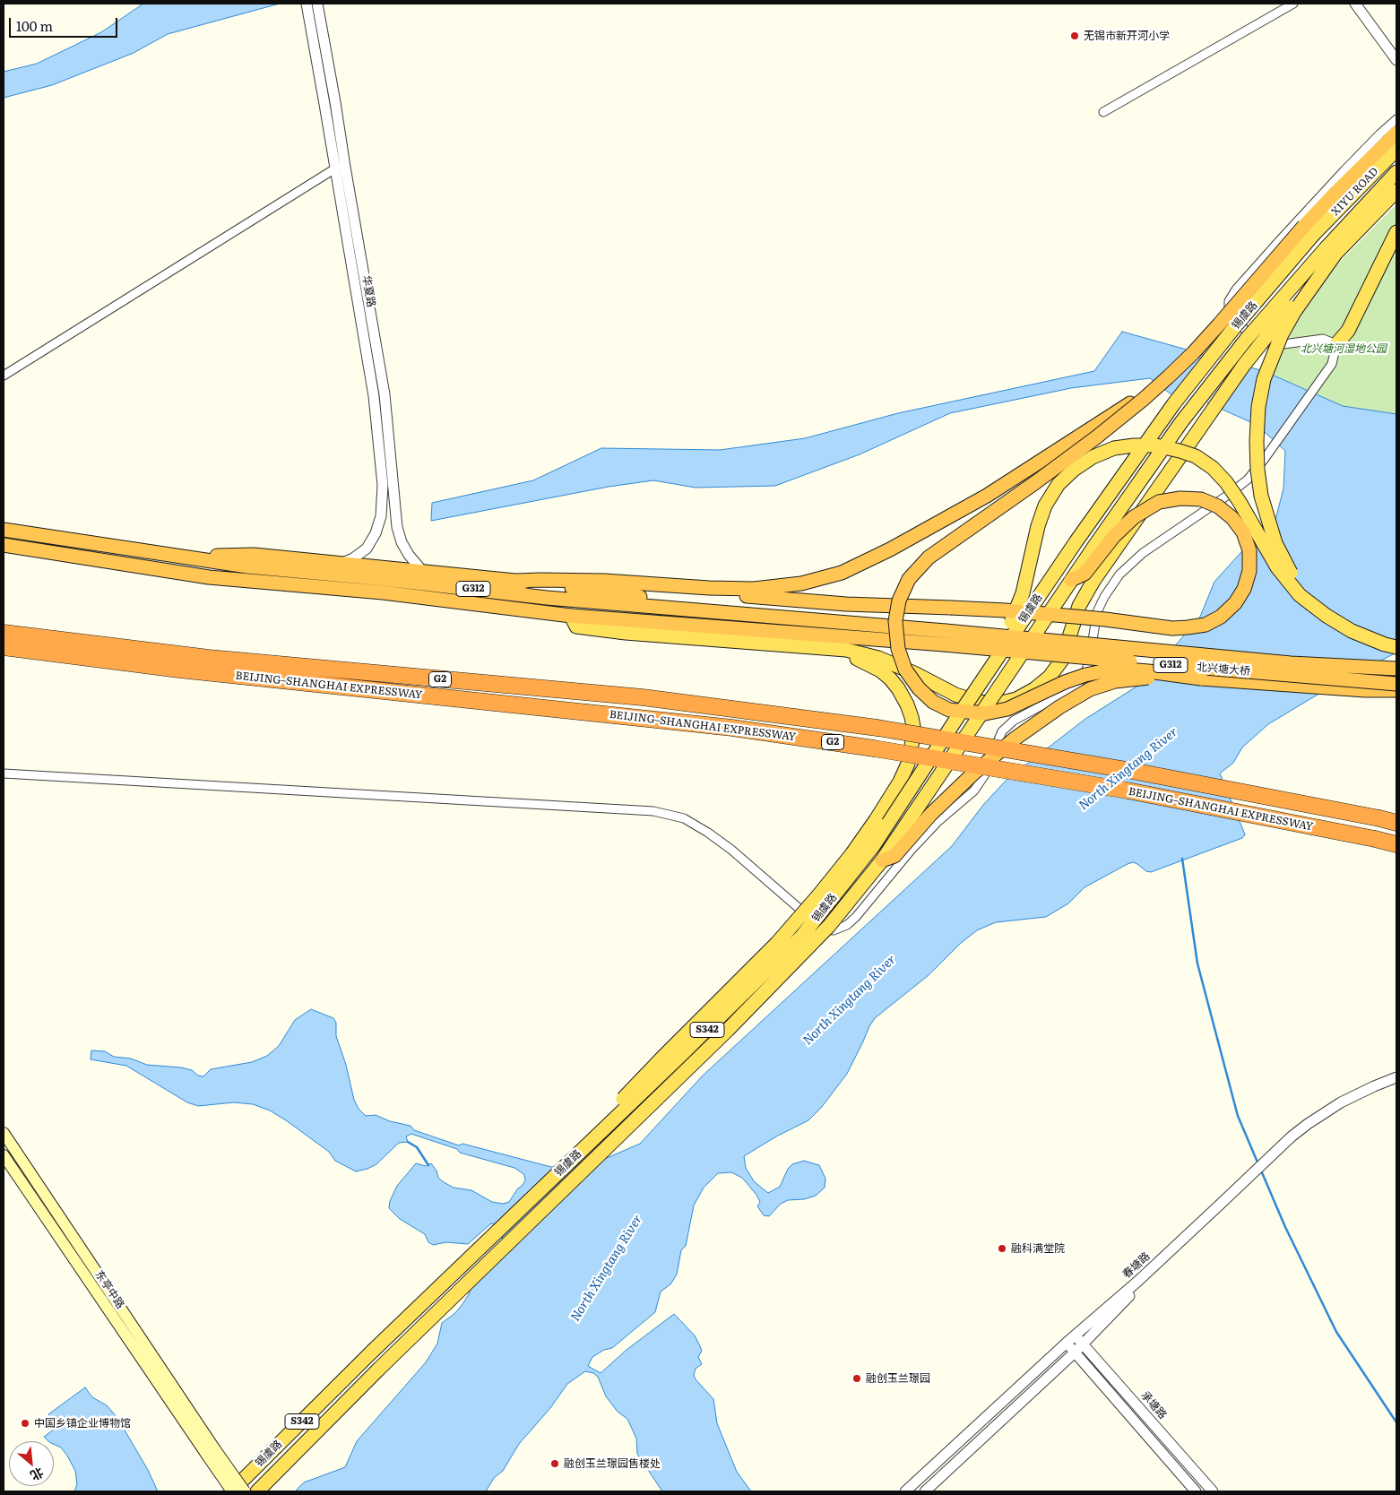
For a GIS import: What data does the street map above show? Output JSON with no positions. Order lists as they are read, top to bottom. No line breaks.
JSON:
{"streets":{"highway":["G312","北兴塘大桥","G2","BEIJING–SHANGHAI EXPRESSWAY"],"main road":["XIYU ROAD","锡虞路","S342","东亭中路"],"street":["华夏路","春塘路","承塘路"]},"crossings":[["XIYU ROAD","锡虞路"],["G312","北兴塘大桥"],["春塘路","承塘路"]],"water":["North Xingtang River"],"parks":["北兴塘河湿地公园"],"places":["无锡市新开河小学","融科满堂院","融创玉兰璟园","中国乡镇企业博物馆","融创玉兰璟园售楼处"],"scale_bar":"100 m","north":"bottom right"}
